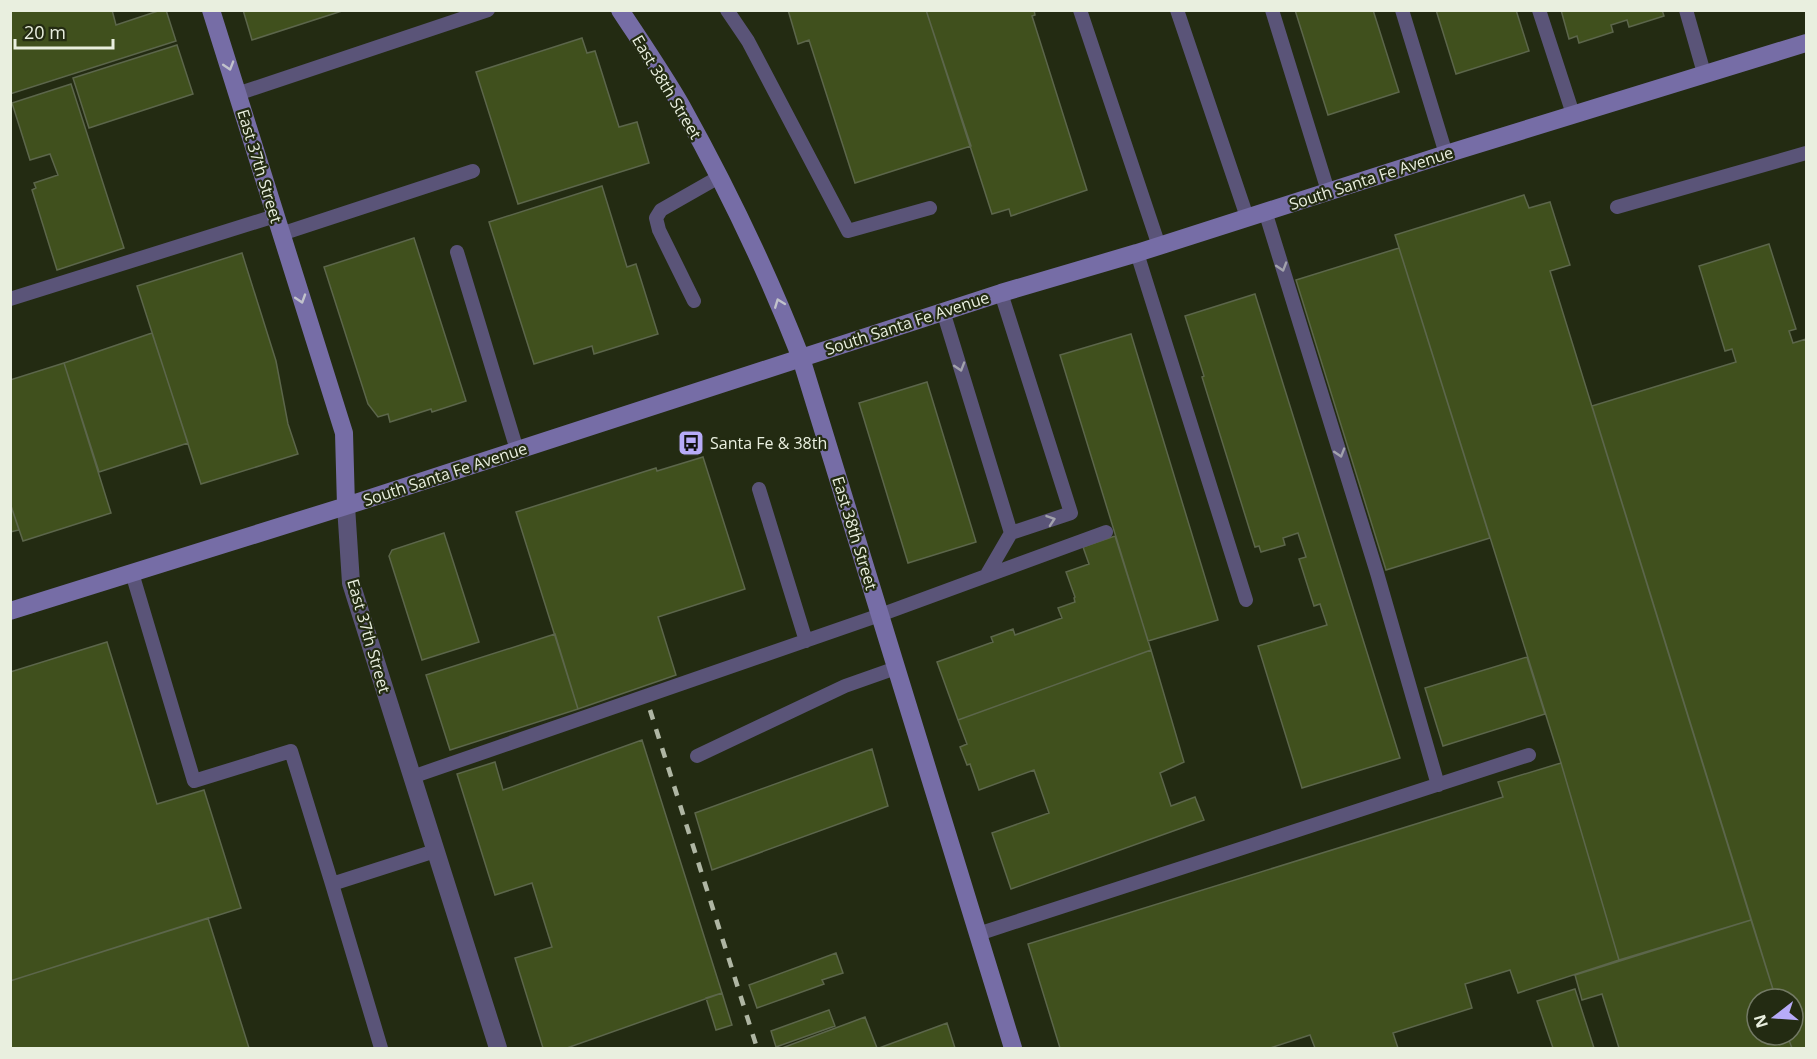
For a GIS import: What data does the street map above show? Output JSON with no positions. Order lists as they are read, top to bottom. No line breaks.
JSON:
{"streets":{"main road":["East 38th Street","East 37th Street","South Santa Fe Avenue"]},"crossings":[["East 38th Street","South Santa Fe Avenue"],["East 37th Street","South Santa Fe Avenue"]],"places":{"bus stop":["Santa Fe & 38th"]},"scale_bar":"20 m","north":"left"}
